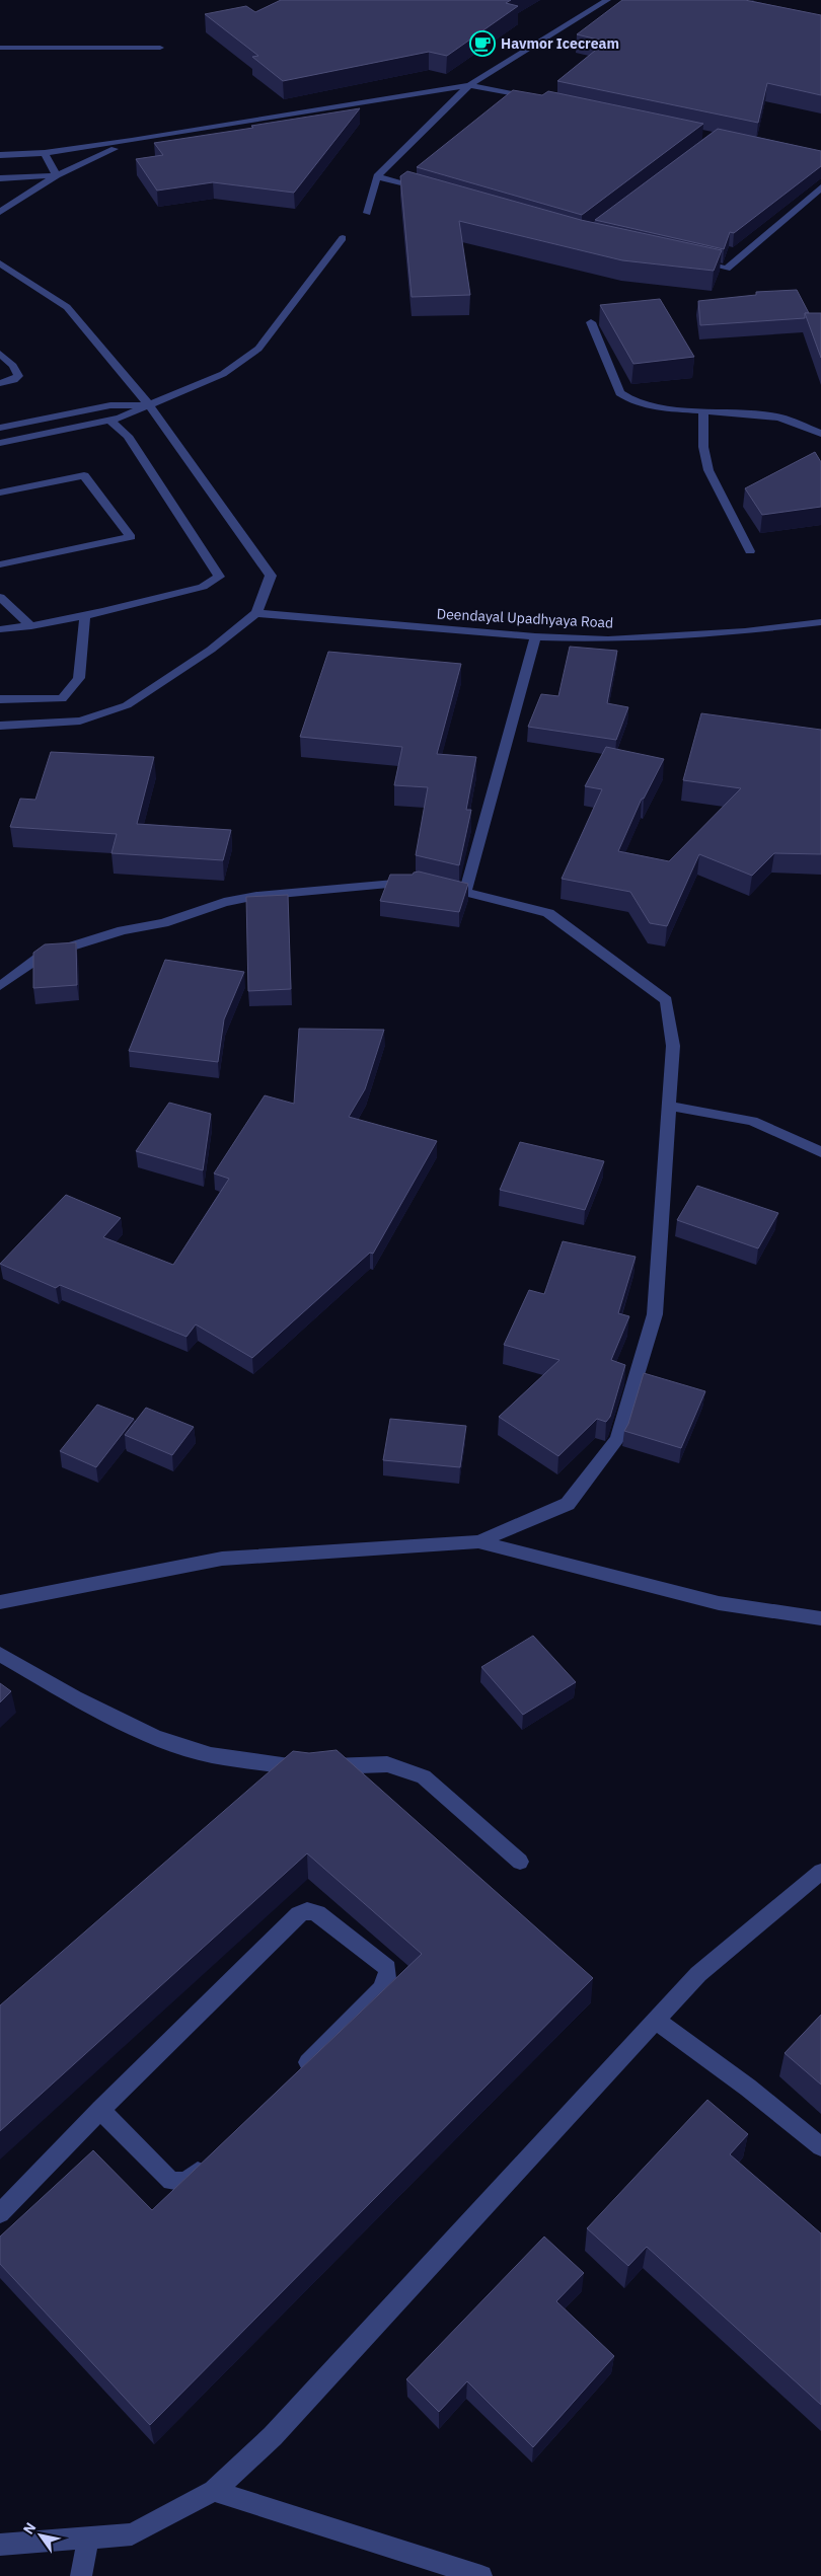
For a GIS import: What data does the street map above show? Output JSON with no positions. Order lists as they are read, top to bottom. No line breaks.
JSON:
{"streets":{"street":["Deendayal Upadhyaya Road"]},"places":{"cafe":["Havmor Icecream"]},"north":"top left"}
